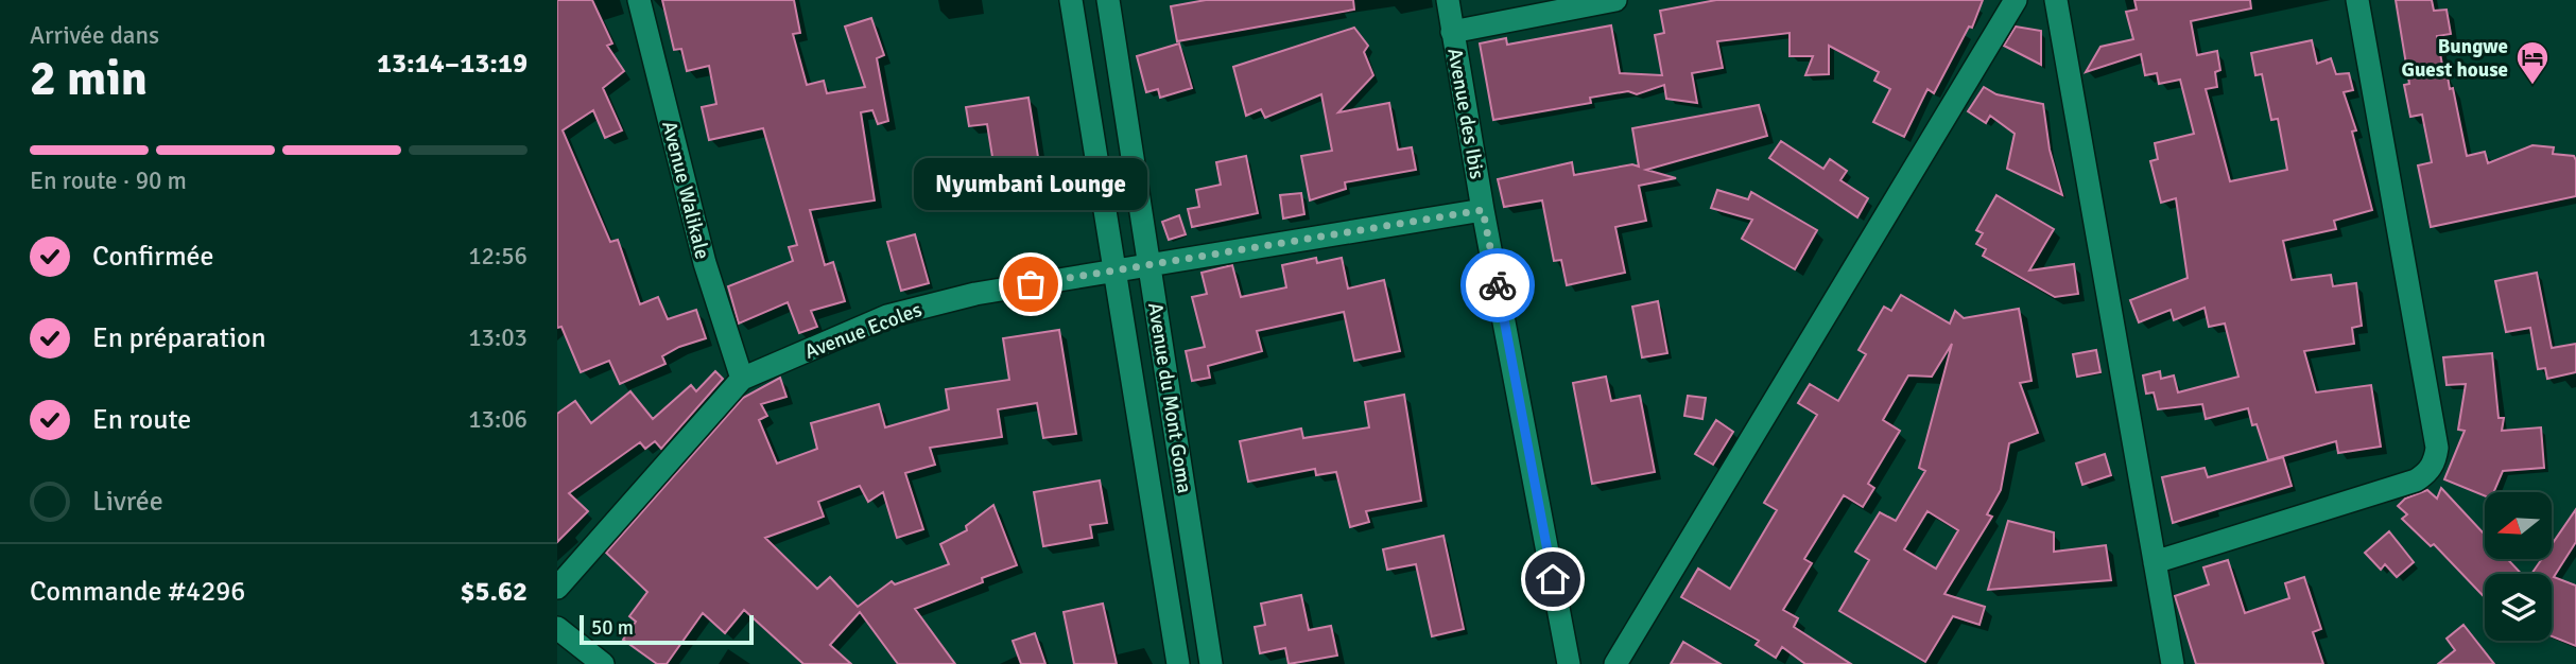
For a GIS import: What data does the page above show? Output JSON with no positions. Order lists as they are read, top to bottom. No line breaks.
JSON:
{"streets":{"street":["Avenue des Ibis","Avenue Walikale","Avenue Ecoles","Avenue du Mont Goma"]},"crossings":[["Avenue des Ibis","Avenue Ecoles"],["Avenue Walikale","Avenue Ecoles"],["Avenue Ecoles","Avenue du Mont Goma"]],"places":{"hotel":["Bungwe Guest house"],"other":["Nyumbani Lounge"]},"scale_bar":"50 m","north":"left","page":{"heading":["2 min","Arrivée dans","13:14–13:19"],"panel":["Commande #4296","$5.62"],"bar":"En route · 90 m","bubble":"Nyumbani Lounge","list":[["Confirmée","12:56"],["En préparation","13:03"],["En route","13:06"],"Livrée"],"scale":"50 m"}}
